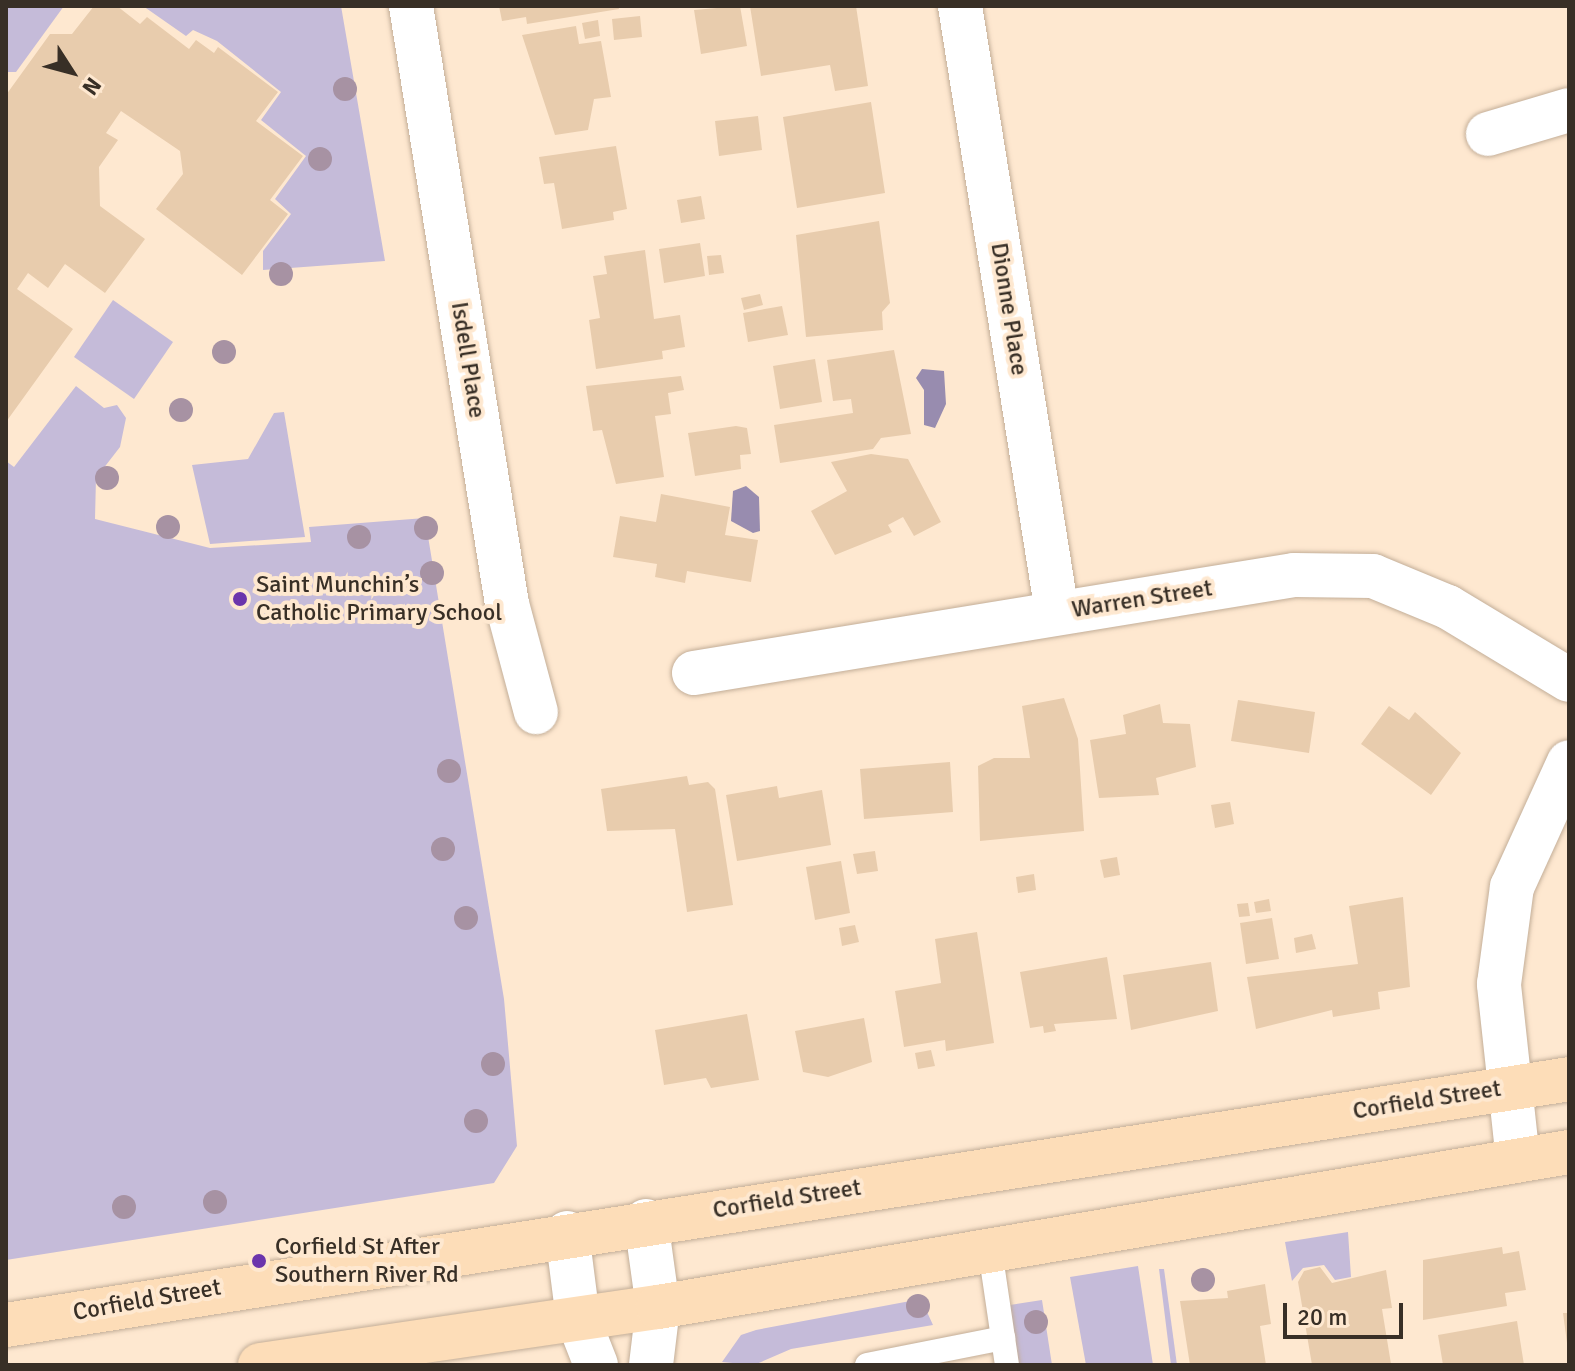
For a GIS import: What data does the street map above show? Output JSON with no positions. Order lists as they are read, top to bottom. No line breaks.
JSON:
{"streets":{"main road":["Corfield Street"],"street":["Dionne Place","Isdell Place","Warren Street"]},"crossings":[["Dionne Place","Warren Street"]],"places":["Saint Munchin’s Catholic Primary School","Corfield St After Southern River Rd"],"scale_bar":"20 m","north":"bottom right"}
